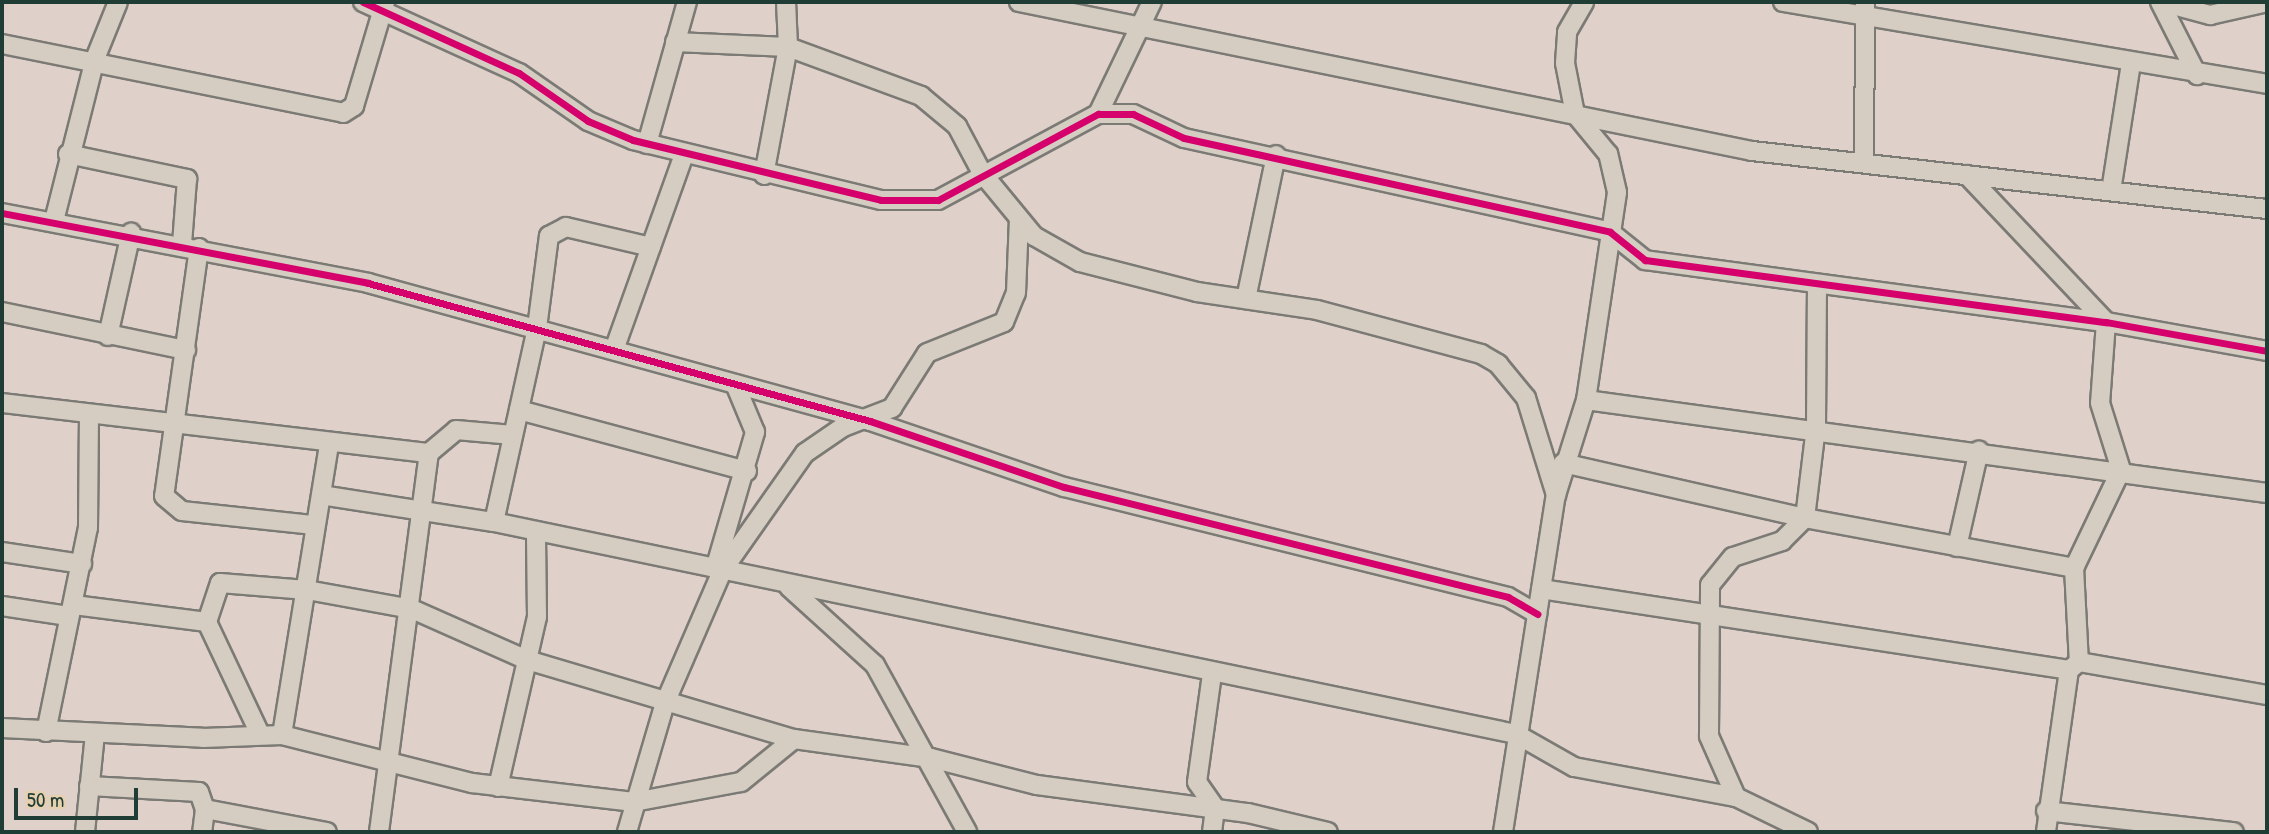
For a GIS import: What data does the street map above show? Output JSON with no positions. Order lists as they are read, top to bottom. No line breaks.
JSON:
{"scale_bar":"50 m"}
